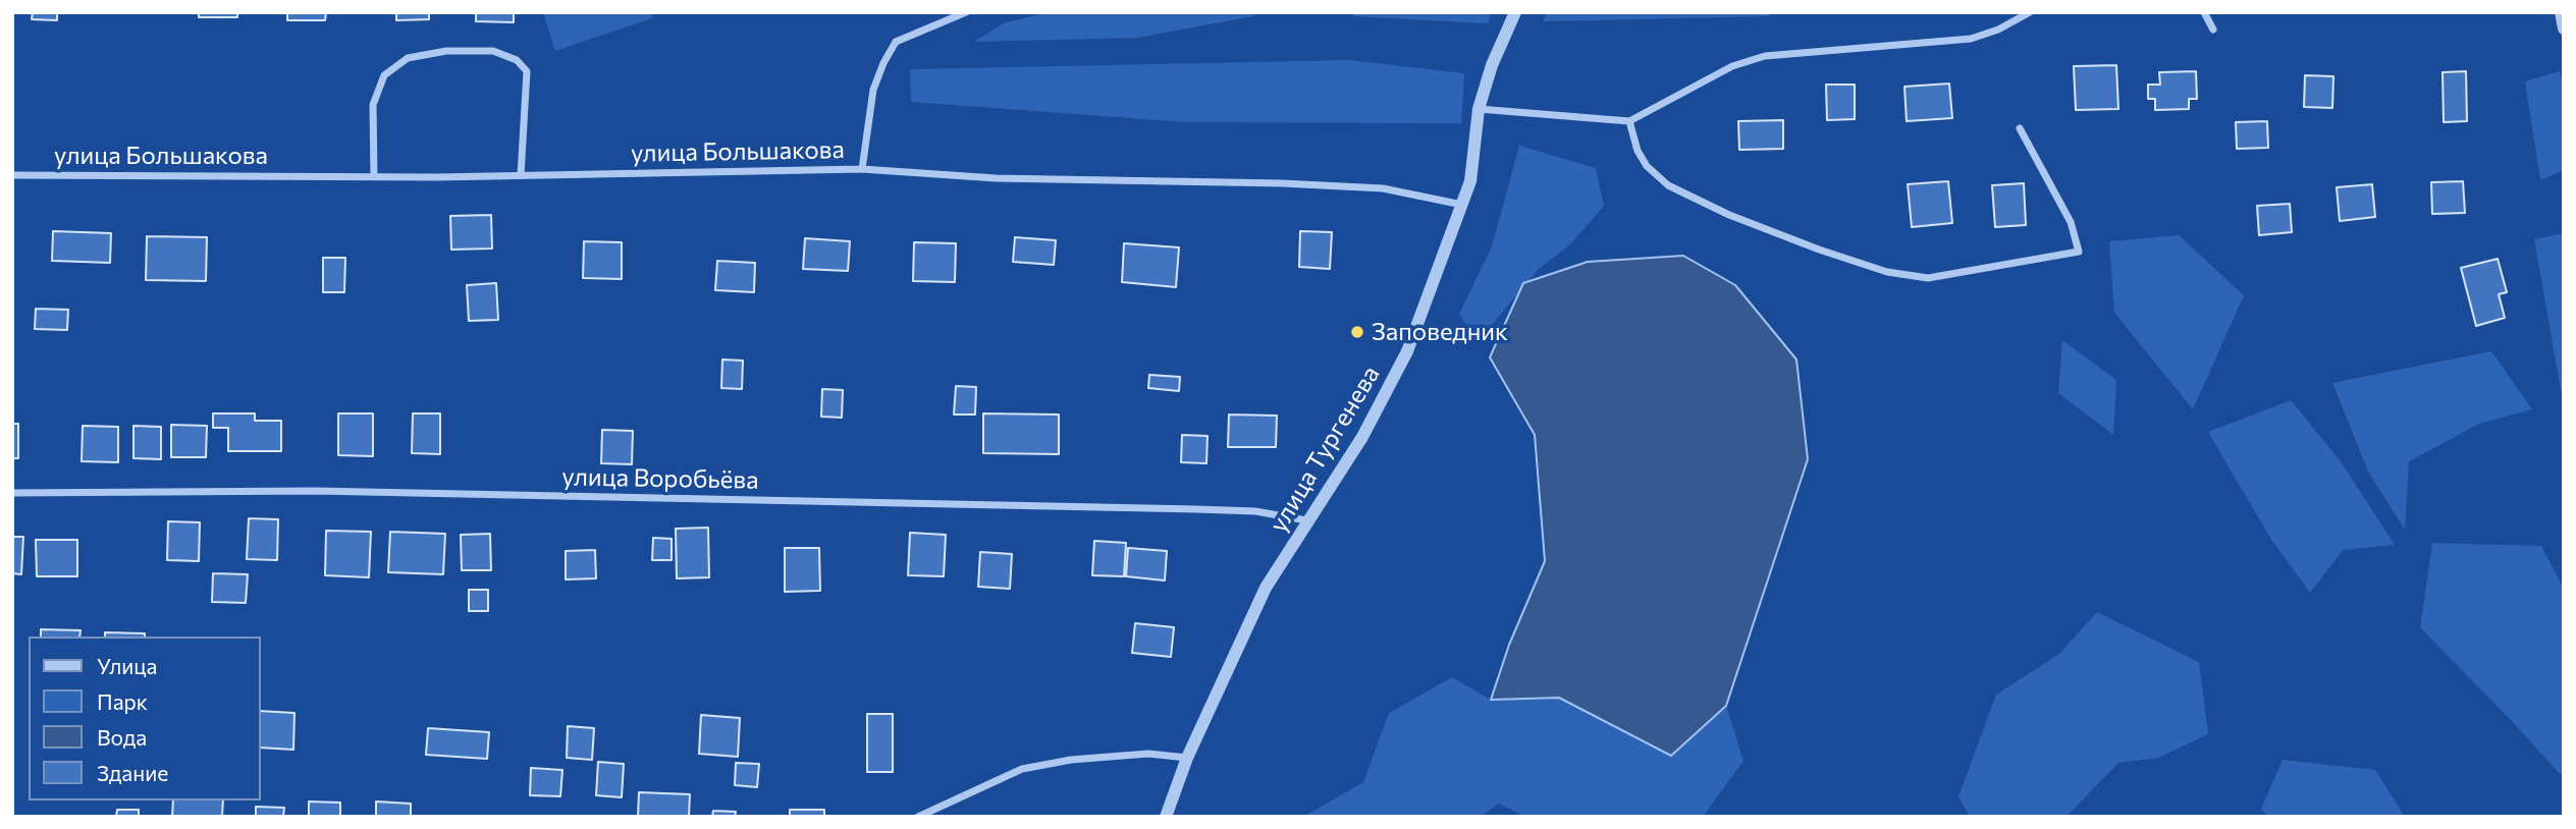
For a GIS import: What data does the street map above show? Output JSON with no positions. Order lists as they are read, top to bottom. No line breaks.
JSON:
{"streets":{"street":["улица Большакова","улица Тургенева","улица Воробьёва"]},"crossings":[["улица Большакова","улица Тургенева"],["улица Тургенева","улица Воробьёва"]],"places":["Заповедник"],"legend":["Улица","Парк","Вода","Здание"]}
